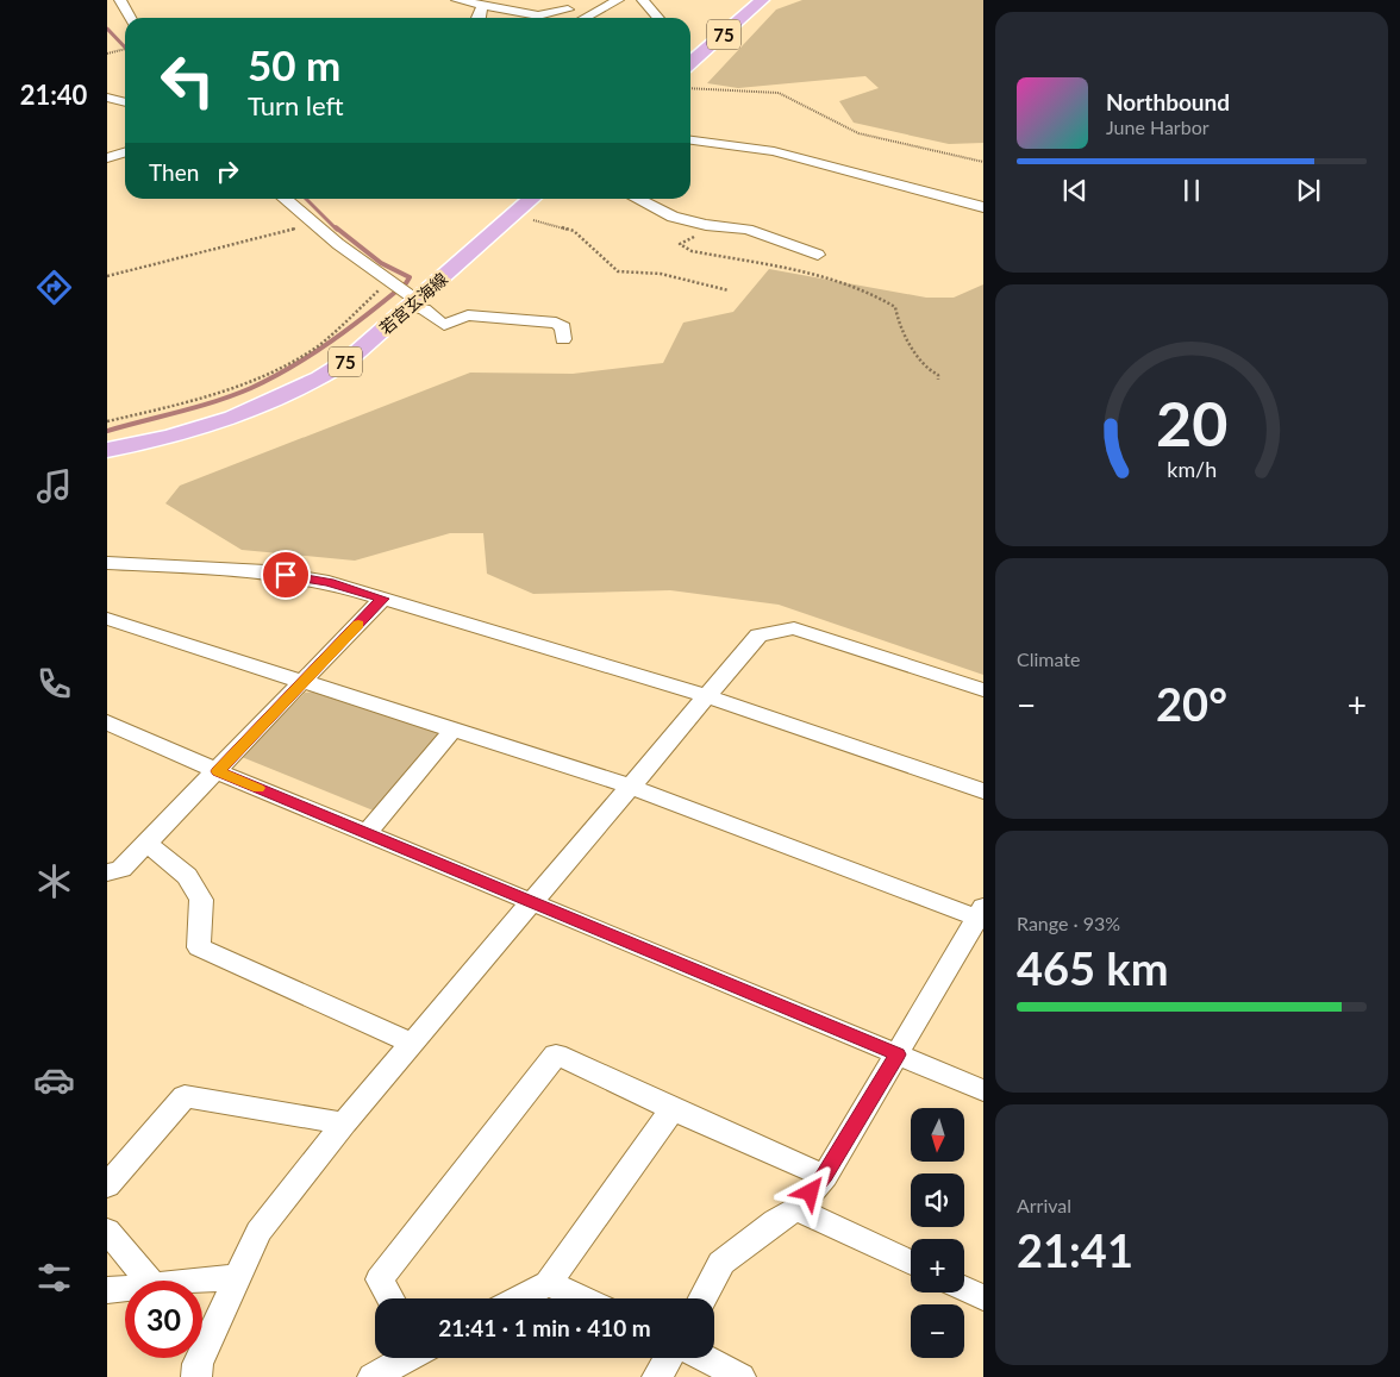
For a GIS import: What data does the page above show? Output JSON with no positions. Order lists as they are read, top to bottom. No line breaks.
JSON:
{"streets":{"main road":["75","若宮玄海線"]},"north":"bottom","page":{"tabs":"21:40","turn":["50 m","Turn left"],"song":["Northbound","June Harbor"],"then":"Then","tile":["Climate",["Range · 93%","465 km"],["Arrival","21:41"]],"heat":["−","20°","+"],"map_buttons":["+","−"],"limit":"30","trip":"21:41 · 1 min · 410 m","gauge":["20","km/h"]}}
